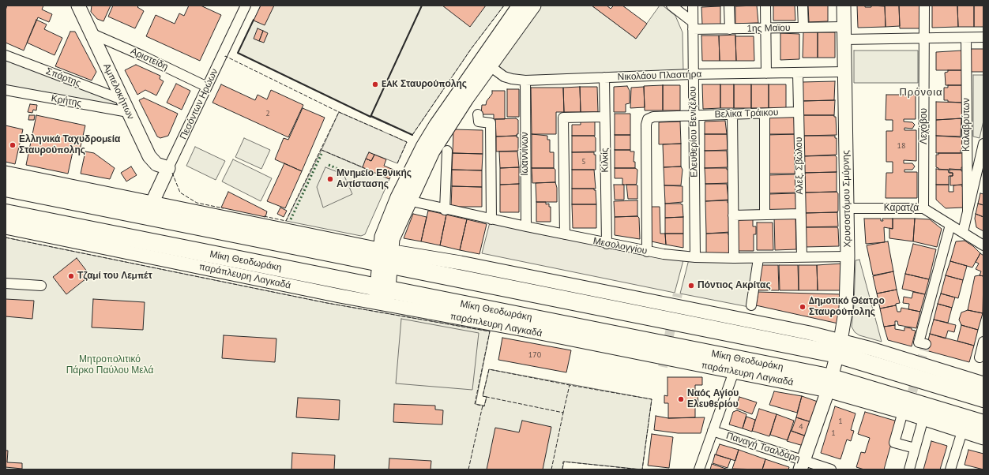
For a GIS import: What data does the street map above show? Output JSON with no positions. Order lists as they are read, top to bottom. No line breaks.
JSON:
{"streets":{"highway":["Μίκη Θεοδωράκη"],"street":["1ης Μαϊου","Αριστείδη","Νικολάου Πλαστήρα","Σπάρτης","Αμπελοκήπων","Κρήτης","Πεσόντων Ηρώων","Βελίκα Τράικου","Καλαβρύτων","Λεχόβου","Ελευθερίου Βενιζέλου","Ιωαννίνων","Κιλκίς","Αλεξ. Σβώλου","Χρυσοστόμου Σμύρνης","Καρατζά","Μεσολογγίου","παράπλευρη Λαγκαδά","Παναγή Τσαλδάρη"]},"crossings":[["1ης Μαϊου","Καλαβρύτων"],["1ης Μαϊου","Λεχόβου"],["1ης Μαϊου","Ελευθερίου Βενιζέλου"],["1ης Μαϊου","Χρυσοστόμου Σμύρνης"],["Αριστείδη","Αμπελοκήπων"],["Αριστείδη","Πεσόντων Ηρώων"],["Νικολάου Πλαστήρα","Ελευθερίου Βενιζέλου"],["Νικολάου Πλαστήρα","Ιωαννίνων"],["Νικολάου Πλαστήρα","Κιλκίς"],["Νικολάου Πλαστήρα","Αλεξ. Σβώλου"],["Νικολάου Πλαστήρα","Χρυσοστόμου Σμύρνης"],["Σπάρτης","Αμπελοκήπων"],["Αμπελοκήπων","Κρήτης"],["Αμπελοκήπων","Πεσόντων Ηρώων"],["Βελίκα Τράικου","Ελευθερίου Βενιζέλου"],["Βελίκα Τράικου","Αλεξ. Σβώλου"],["Βελίκα Τράικου","Μεσολογγίου"],["Καλαβρύτων","Καρατζά"],["Λεχόβου","Καρατζά"],["Ελευθερίου Βενιζέλου","Μεσολογγίου"],["Ιωαννίνων","Μεσολογγίου"],["Κιλκίς","Μεσολογγίου"],["Αλεξ. Σβώλου","Μεσολογγίου"],["Χρυσοστόμου Σμύρνης","Καρατζά"],["Χρυσοστόμου Σμύρνης","Μεσολογγίου"],["Χρυσοστόμου Σμύρνης","Μίκη Θεοδωράκη"],["Χρυσοστόμου Σμύρνης","παράπλευρη Λαγκαδά"],["Χρυσοστόμου Σμύρνης","Παναγή Τσαλδάρη"],["Μίκη Θεοδωράκη","παράπλευρη Λαγκαδά"]],"districts":["Πρόνοια"],"parks":["Μητροπολιτικό Πάρκο Παύλου Μελά"],"places":["EAK Σταυρούπολης","Ελληνικά Ταχυδρομεία Σταυρούπολης","Μνημείο Εθνικής Αντίστασης","Τζαμί του Λεμπέτ","Πόντιος Ακρίτας","Δημοτικό Θέατρο Σταυρούπολης","Ναός Αγίου Ελευθερίου"],"house_numbers":["2","18","5","170","1","4","1"]}
